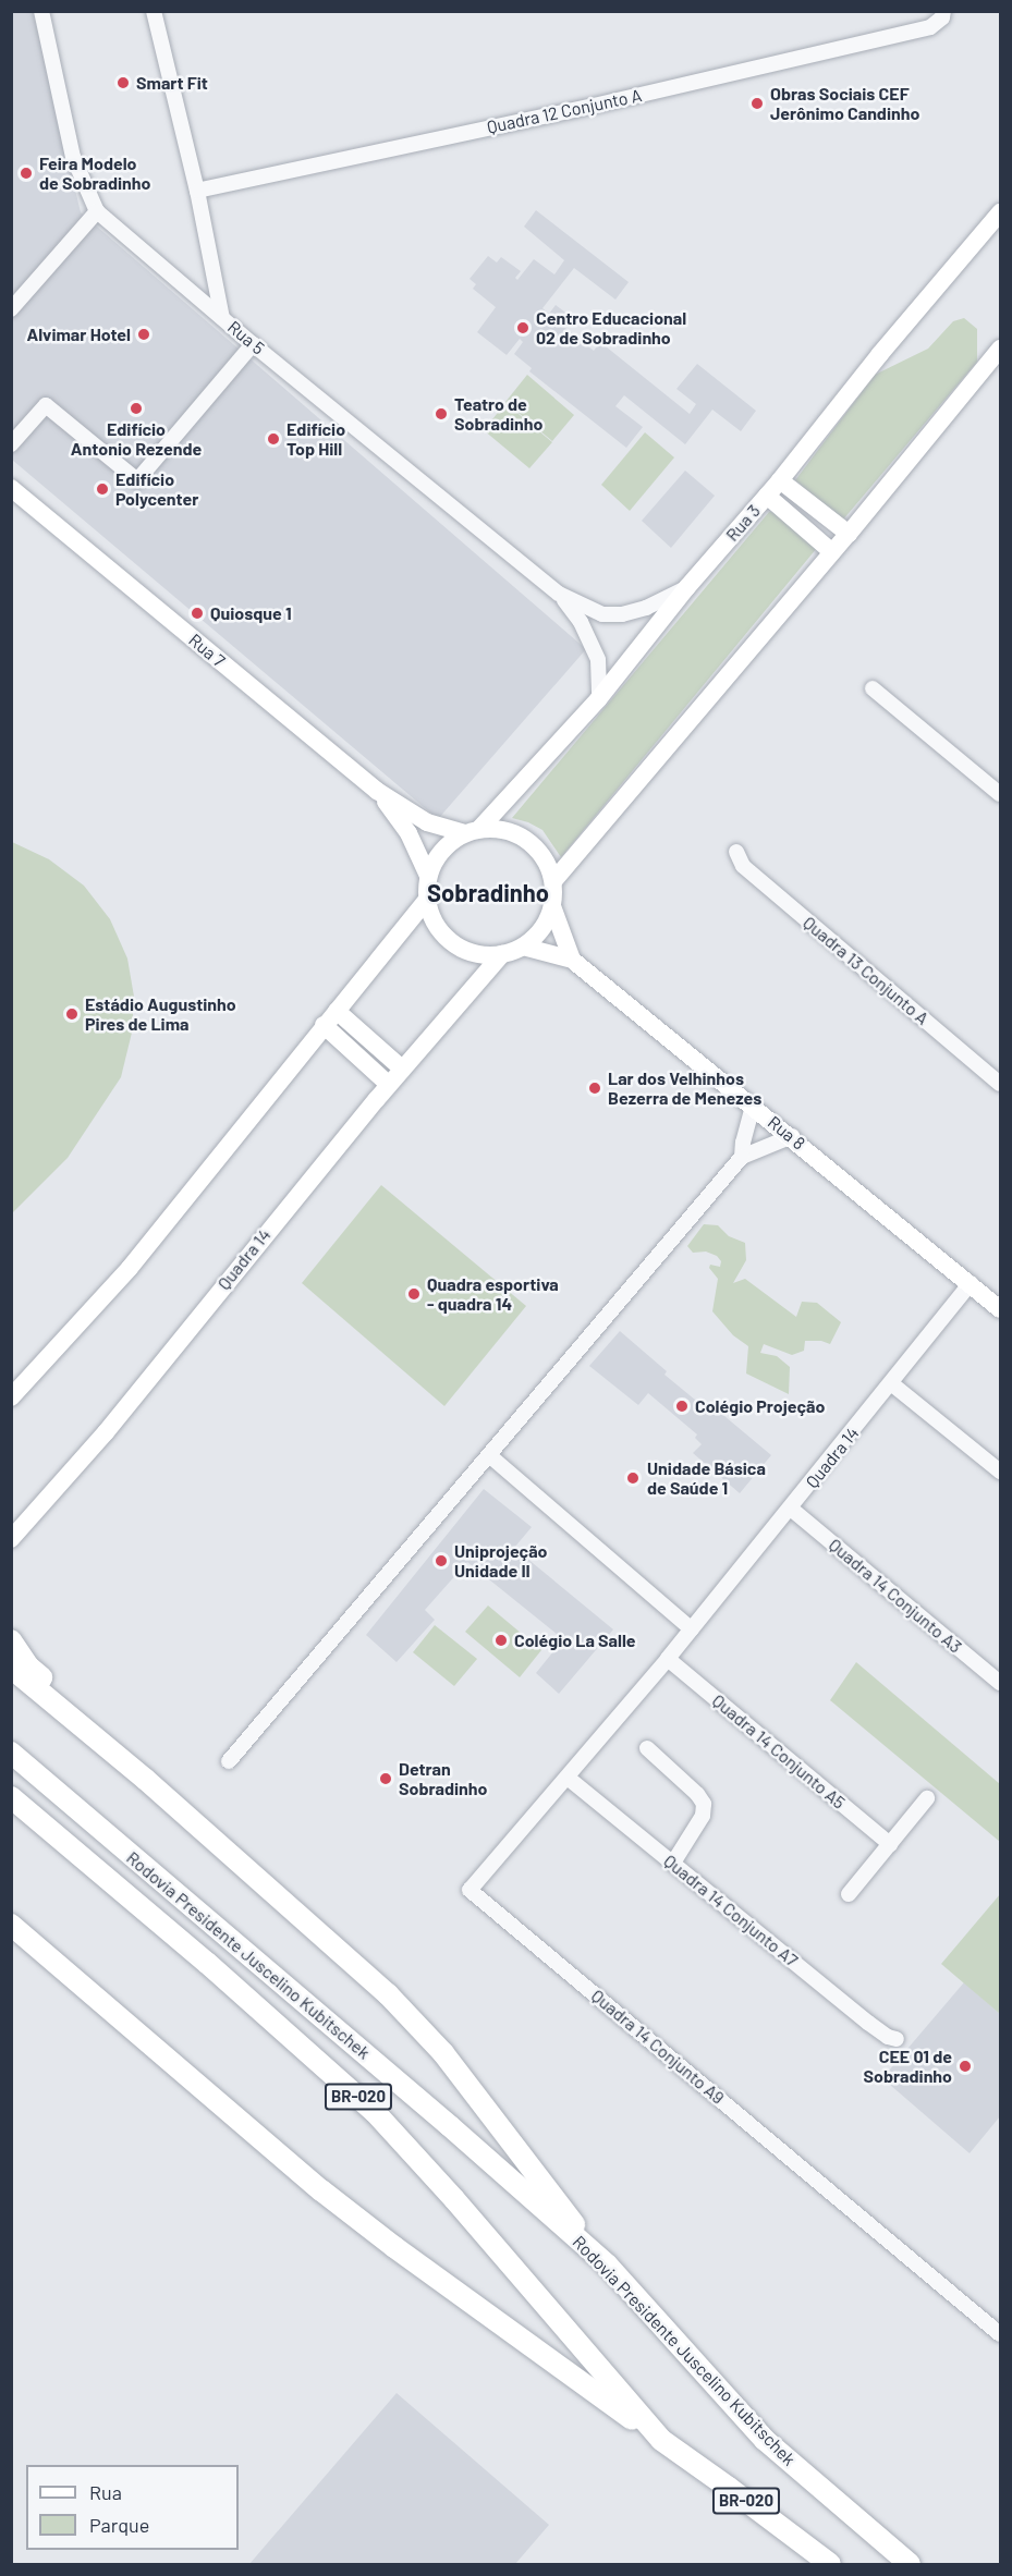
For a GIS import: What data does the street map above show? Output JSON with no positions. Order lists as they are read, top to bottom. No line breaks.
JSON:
{"streets":{"highway":["Rodovia Presidente Juscelino Kubitschek","BR-020"],"main road":["Rua 3","Rua 7","Rua 8","Quadra 14"],"street":["Quadra 12 Conjunto A","Rua 5","Quadra 13 Conjunto A","Quadra 14 Conjunto A3","Quadra 14 Conjunto A5","Quadra 14 Conjunto A7","Quadra 14 Conjunto A9"]},"crossings":[["Rua 3","Rua 7"],["Rua 3","Rua 8"],["Rua 3","Quadra 14"],["Rua 7","Rua 8"],["Rua 7","Quadra 14"],["Rua 8","Quadra 14"],["Quadra 14","Quadra 14 Conjunto A3"],["Quadra 14","Quadra 14 Conjunto A5"],["Quadra 14","Quadra 14 Conjunto A7"],["Quadra 14","Quadra 14 Conjunto A9"],["Rodovia Presidente Juscelino Kubitschek","BR-020"]],"districts":["Sobradinho"],"places":["Smart Fit","Obras Sociais CEF Jerônimo Candinho","Feira Modelo de Sobradinho","Centro Educacional 02 de Sobradinho","Alvimar Hotel","Edifício Antonio Rezende","Teatro de Sobradinho","Edifício Top Hill","Edifício Polycenter","Quiosque 1","Estádio Augustinho Pires de Lima","Lar dos Velhinhos Bezerra de Menezes","Quadra esportiva - quadra 14","Colégio Projeção","Unidade Básica de Saúde 1","Uniprojeção Unidade II","Colégio La Salle","Detran Sobradinho","CEE 01 de Sobradinho"],"legend":["Rua","Parque"]}
